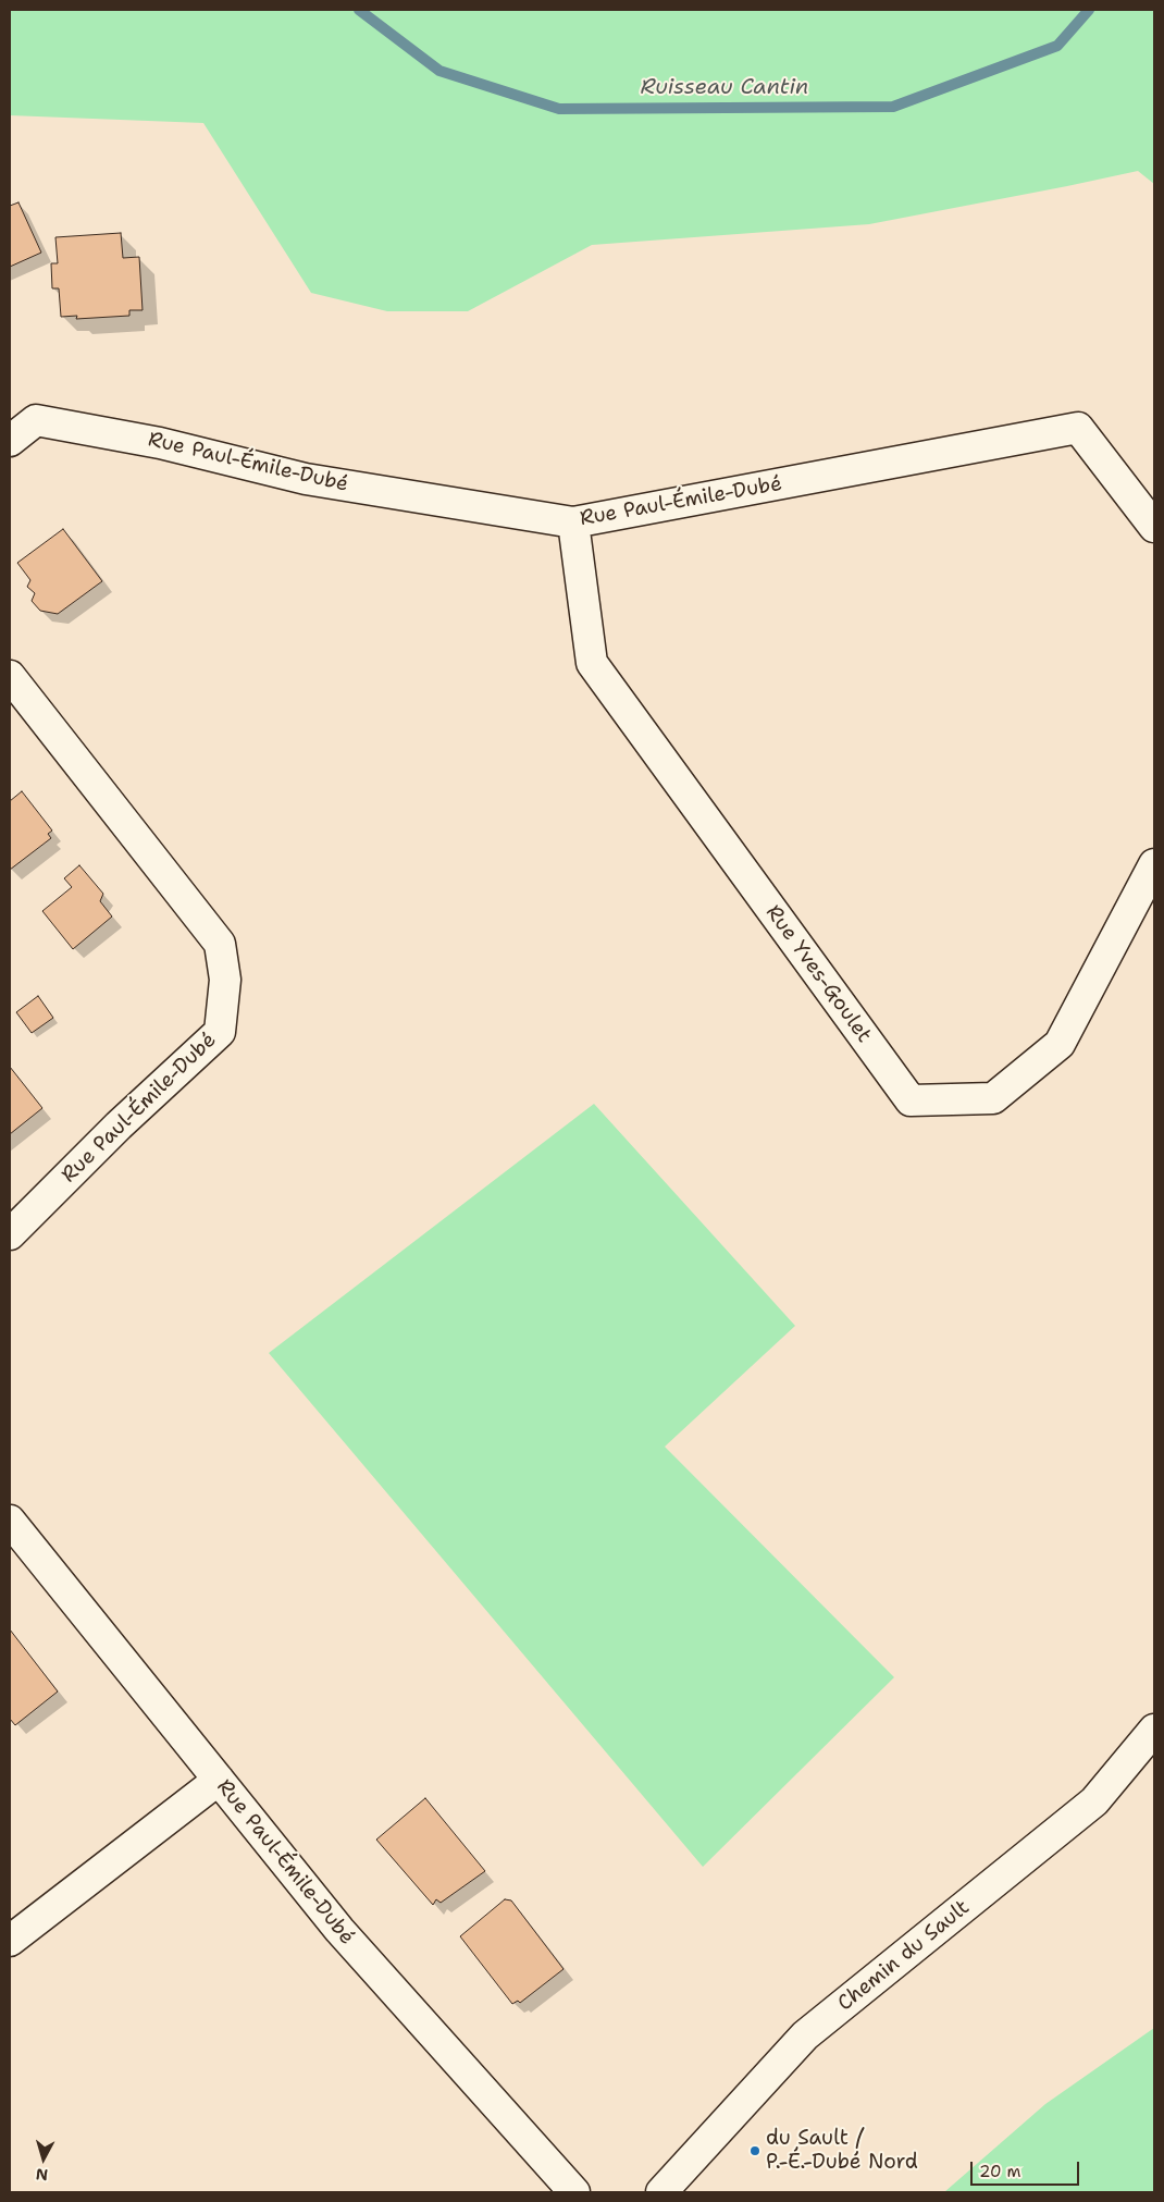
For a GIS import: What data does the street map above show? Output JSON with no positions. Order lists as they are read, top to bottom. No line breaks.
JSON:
{"streets":{"street":["Rue Paul-Émile-Dubé","Rue Yves-Goulet","Chemin du Sault"]},"crossings":[["Rue Paul-Émile-Dubé","Rue Yves-Goulet"]],"water":["Ruisseau Cantin"],"places":["du Sault / P.-É.-Dubé Nord"],"scale_bar":"20 m","north":"bottom"}
